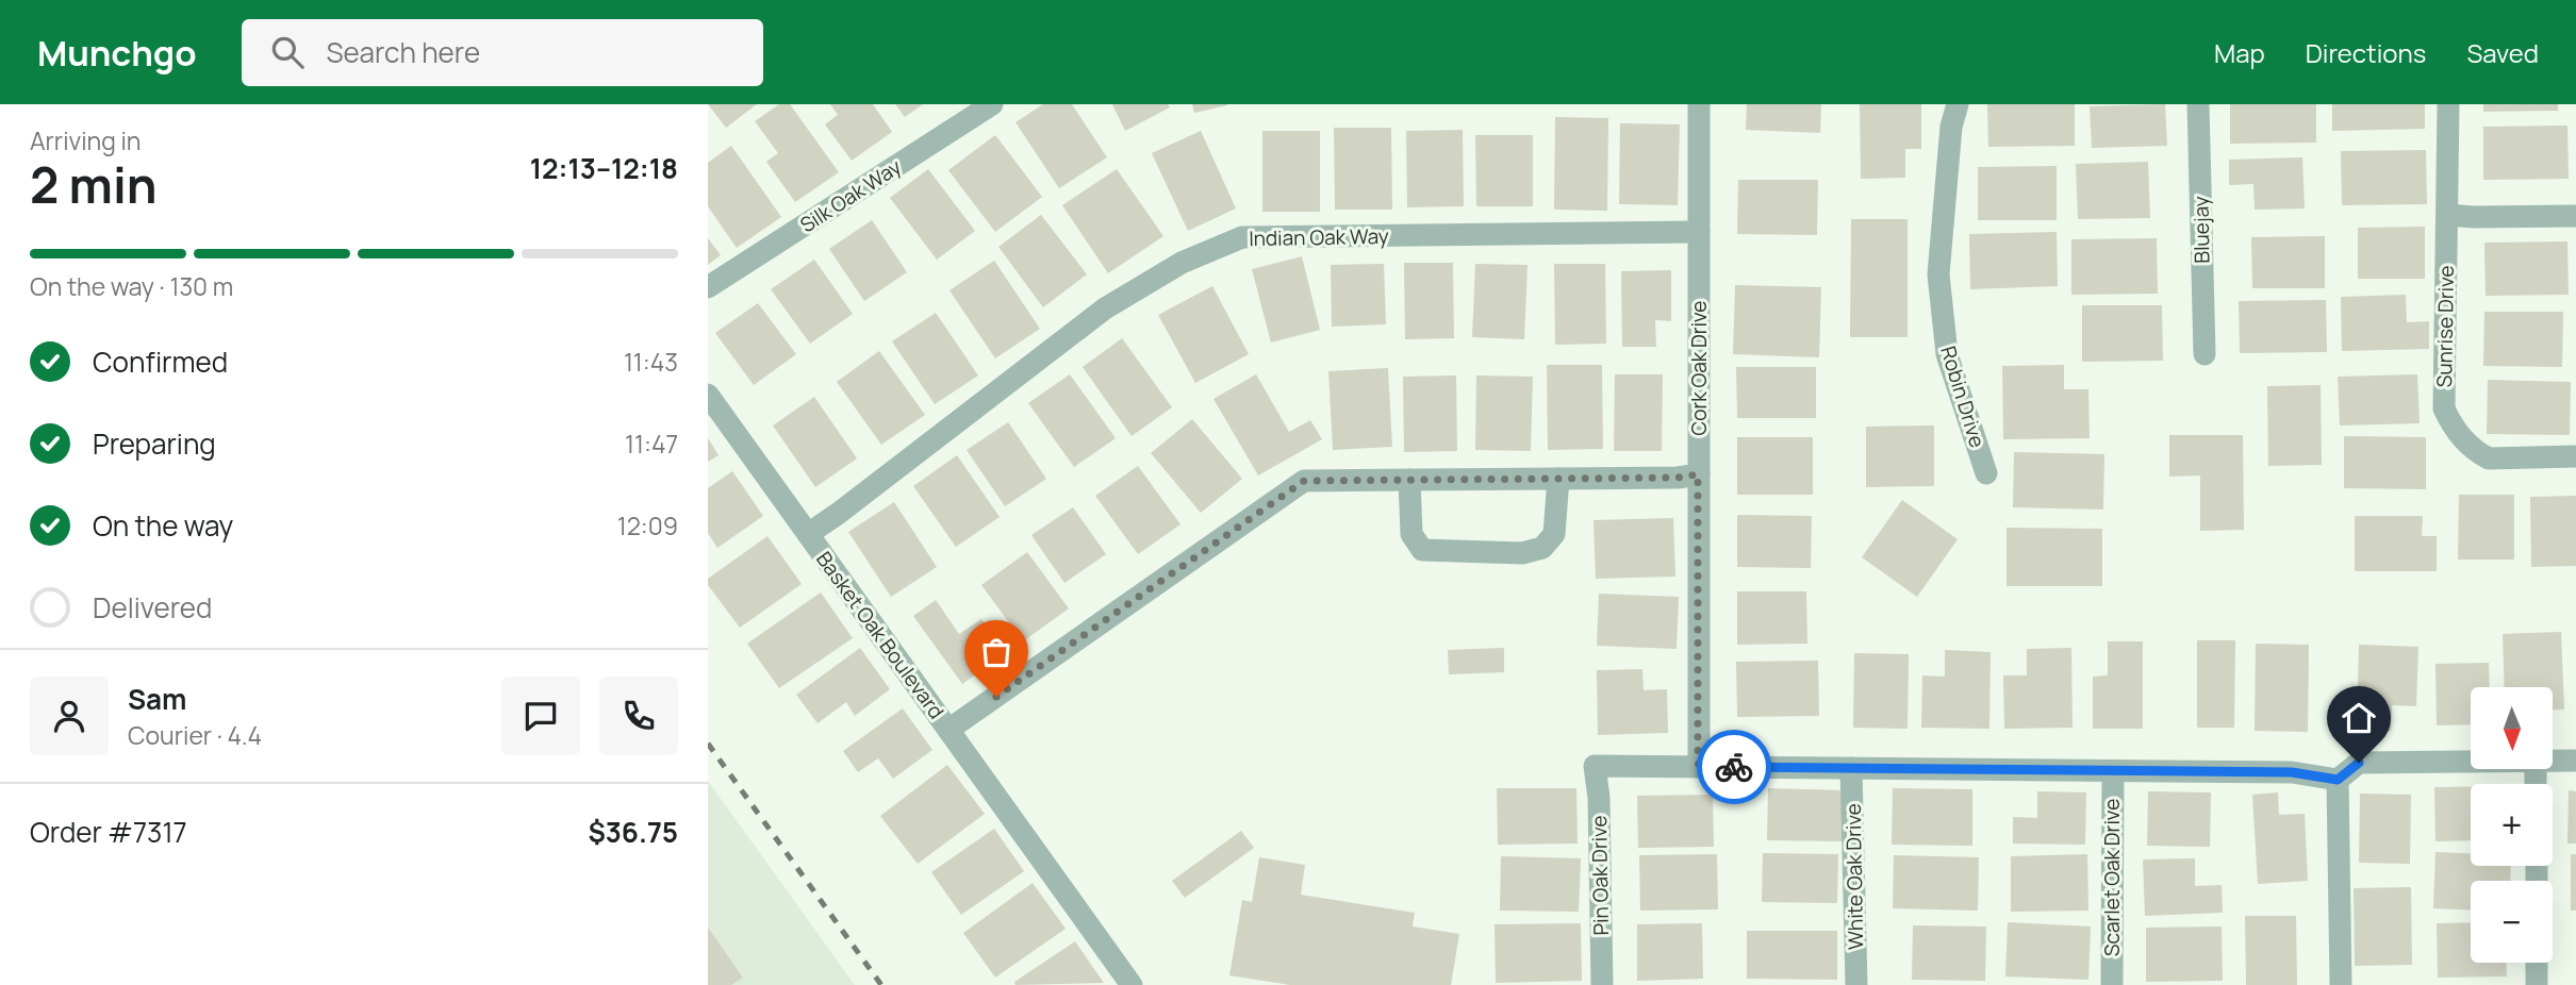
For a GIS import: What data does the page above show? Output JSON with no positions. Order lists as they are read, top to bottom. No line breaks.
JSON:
{"streets":{"street":["Silk Oak Way","Bluejay","Indian Oak Way","Sunrise Drive","Cork Oak Drive","Robin Drive","Basket Oak Boulevard","Pin Oak Drive","White Oak Drive","Scarlet Oak Drive"]},"crossings":[["Indian Oak Way","Cork Oak Drive"],["Indian Oak Way","Basket Oak Boulevard"],["Cork Oak Drive","Pin Oak Drive"]],"north":"bottom","page":{"header":"Munchgo","search":"Search here","nav":["Map","Directions","Saved"],"heading":["2 min","Arriving in","12:13–12:18"],"panel":["Sam","Courier · 4.4","Order #7317","$36.75"],"bar":"On the way · 130 m","list":[["Confirmed","11:43"],["Preparing","11:47"],["On the way","12:09"],"Delivered"],"map_buttons":["+","−"]}}
